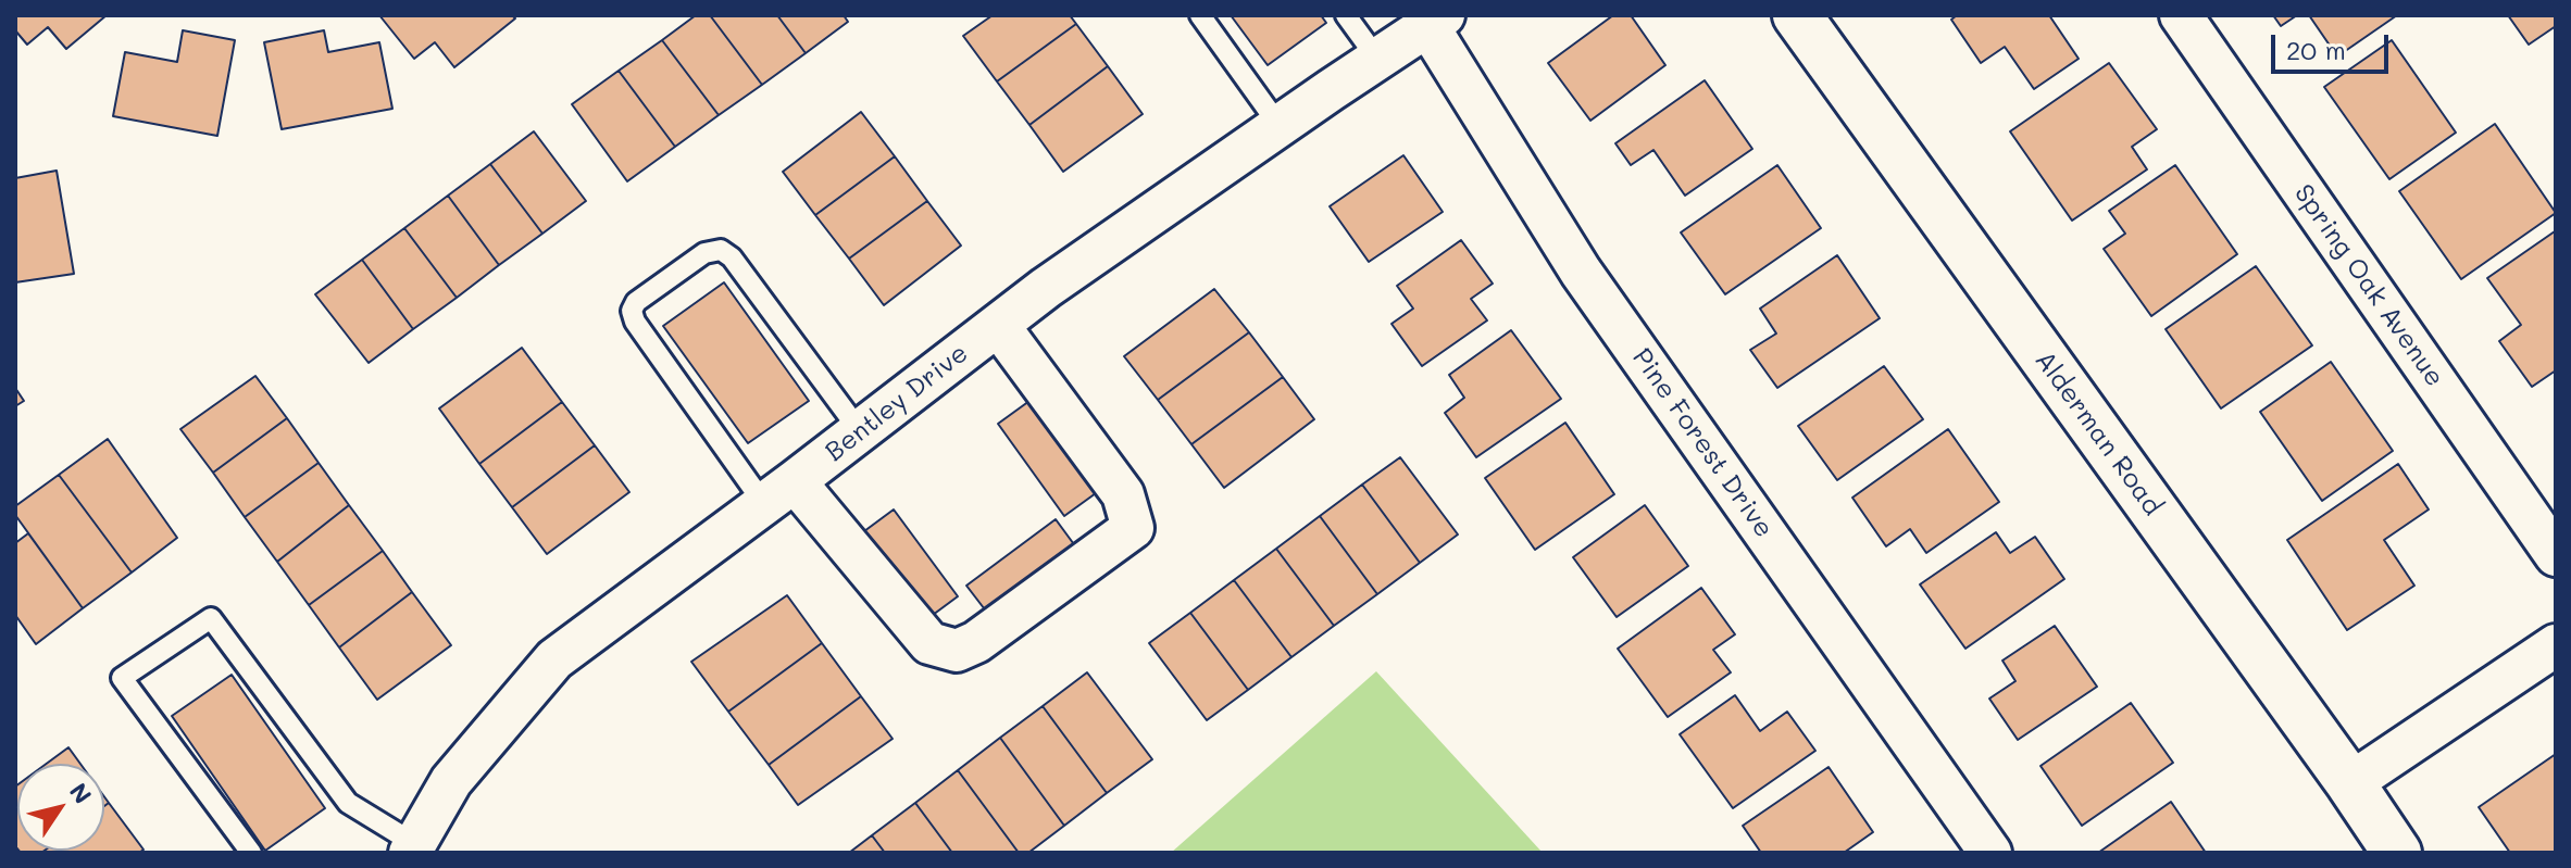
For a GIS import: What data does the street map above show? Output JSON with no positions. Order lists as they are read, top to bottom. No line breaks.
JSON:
{"streets":{"street":["Spring Oak Avenue","Bentley Drive","Alderman Road","Pine Forest Drive"]},"crossings":[["Bentley Drive","Pine Forest Drive"]],"scale_bar":"20 m","north":"top right"}
